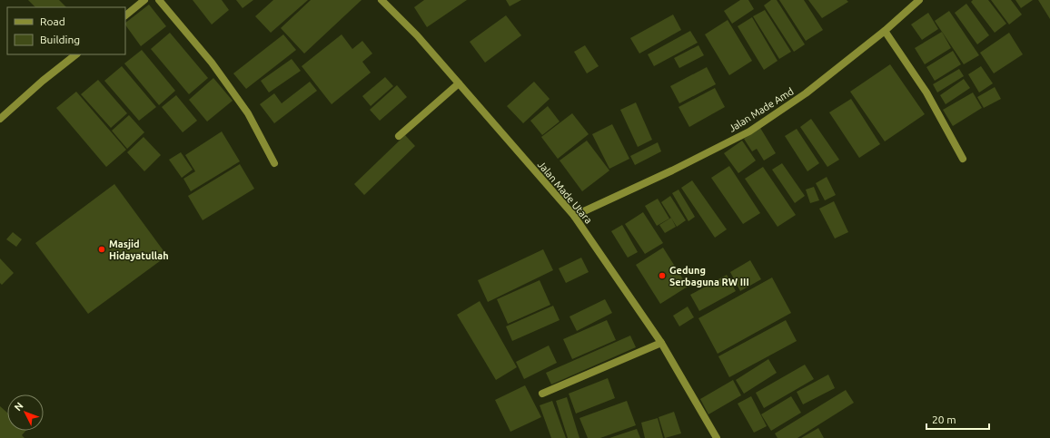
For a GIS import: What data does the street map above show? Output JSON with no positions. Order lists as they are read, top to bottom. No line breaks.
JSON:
{"streets":{"street":["Jalan Made Amd","Jalan Made Utara"]},"crossings":[["Jalan Made Amd","Jalan Made Utara"]],"places":["Masjid Hidayatullah","Gedung Serbaguna RW III"],"legend":["Road","Building"],"scale_bar":"20 m","north":"top left"}
